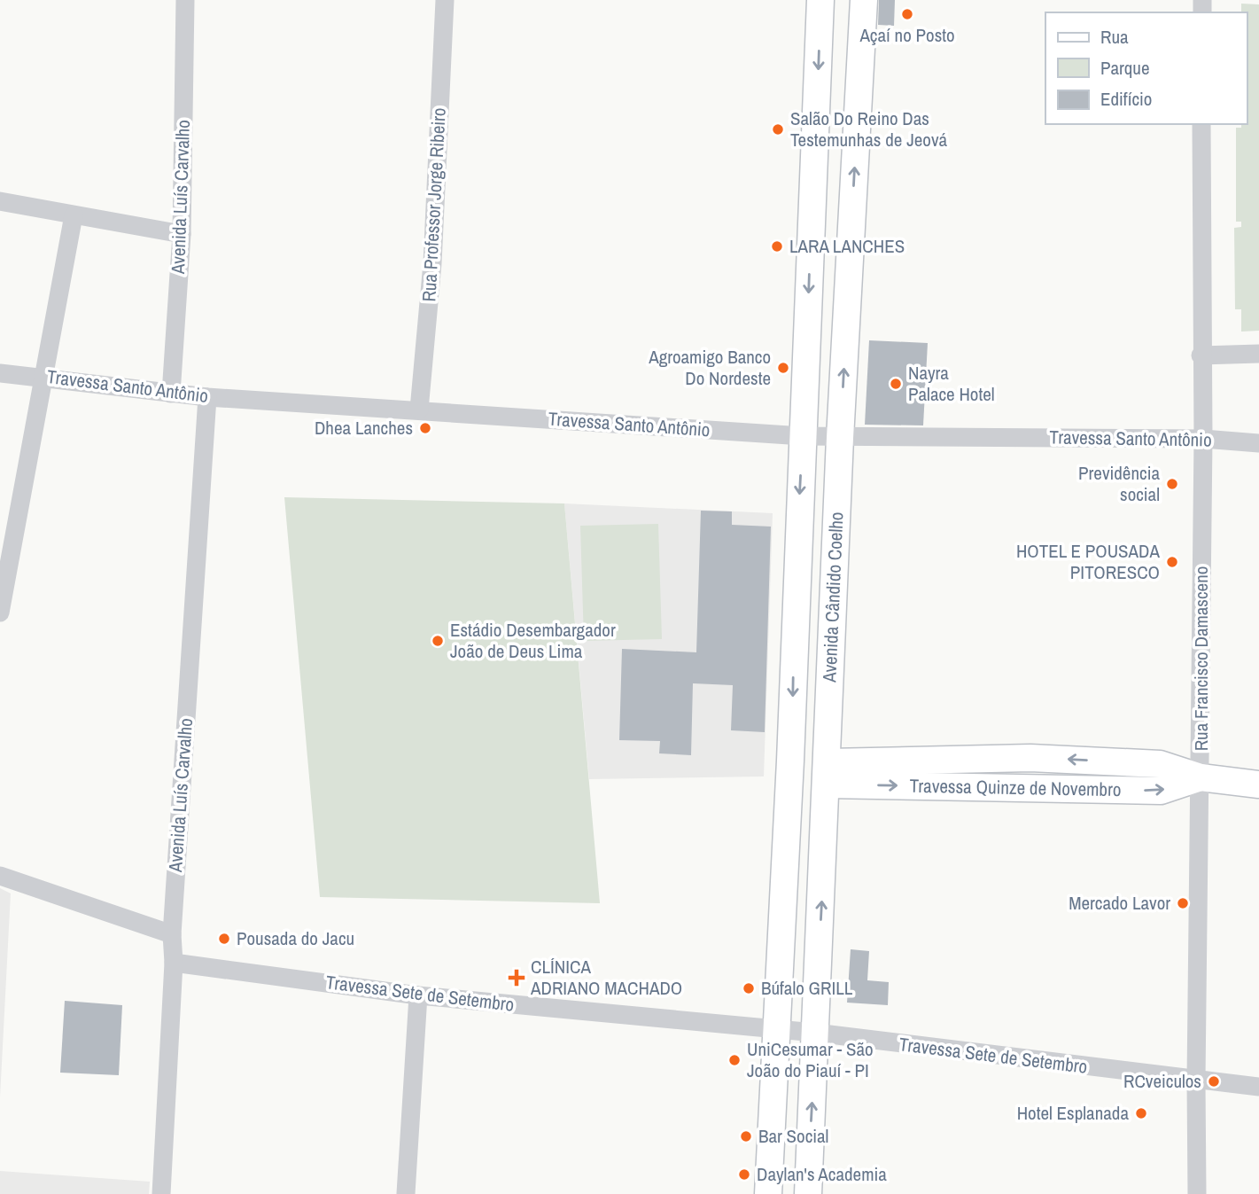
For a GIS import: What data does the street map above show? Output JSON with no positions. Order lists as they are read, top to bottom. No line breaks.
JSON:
{"streets":{"main road":["Avenida Cândido Coelho","Travessa Quinze de Novembro"],"street":["Avenida Luís Carvalho","Rua Professor Jorge Ribeiro","Travessa Santo Antônio","Rua Francisco Damasceno","Travessa Sete de Setembro"]},"crossings":[["Avenida Luís Carvalho","Travessa Santo Antônio"],["Avenida Luís Carvalho","Travessa Sete de Setembro"],["Rua Professor Jorge Ribeiro","Travessa Santo Antônio"],["Travessa Santo Antônio","Avenida Cândido Coelho"],["Travessa Santo Antônio","Rua Francisco Damasceno"],["Avenida Cândido Coelho","Travessa Quinze de Novembro"],["Avenida Cândido Coelho","Travessa Sete de Setembro"],["Rua Francisco Damasceno","Travessa Quinze de Novembro"],["Rua Francisco Damasceno","Travessa Sete de Setembro"]],"places":{"other":["Açaí no Posto","Salão Do Reino Das Testemunhas de Jeová","LARA LANCHES","Agroamigo Banco Do Nordeste","Nayra Palace Hotel","Dhea Lanches","Previdência social","HOTEL E POUSADA PITORESCO","Estádio Desembargador João de Deus Lima","Mercado Lavor","Pousada do Jacu","Búfalo GRILL","UniCesumar - São João do Piauí - PI","RCveiculos","Hotel Esplanada","Bar Social","Daylan's Academia"],"health":["CLÍNICA ADRIANO MACHADO"]},"legend":["Rua","Parque","Edifício"]}
